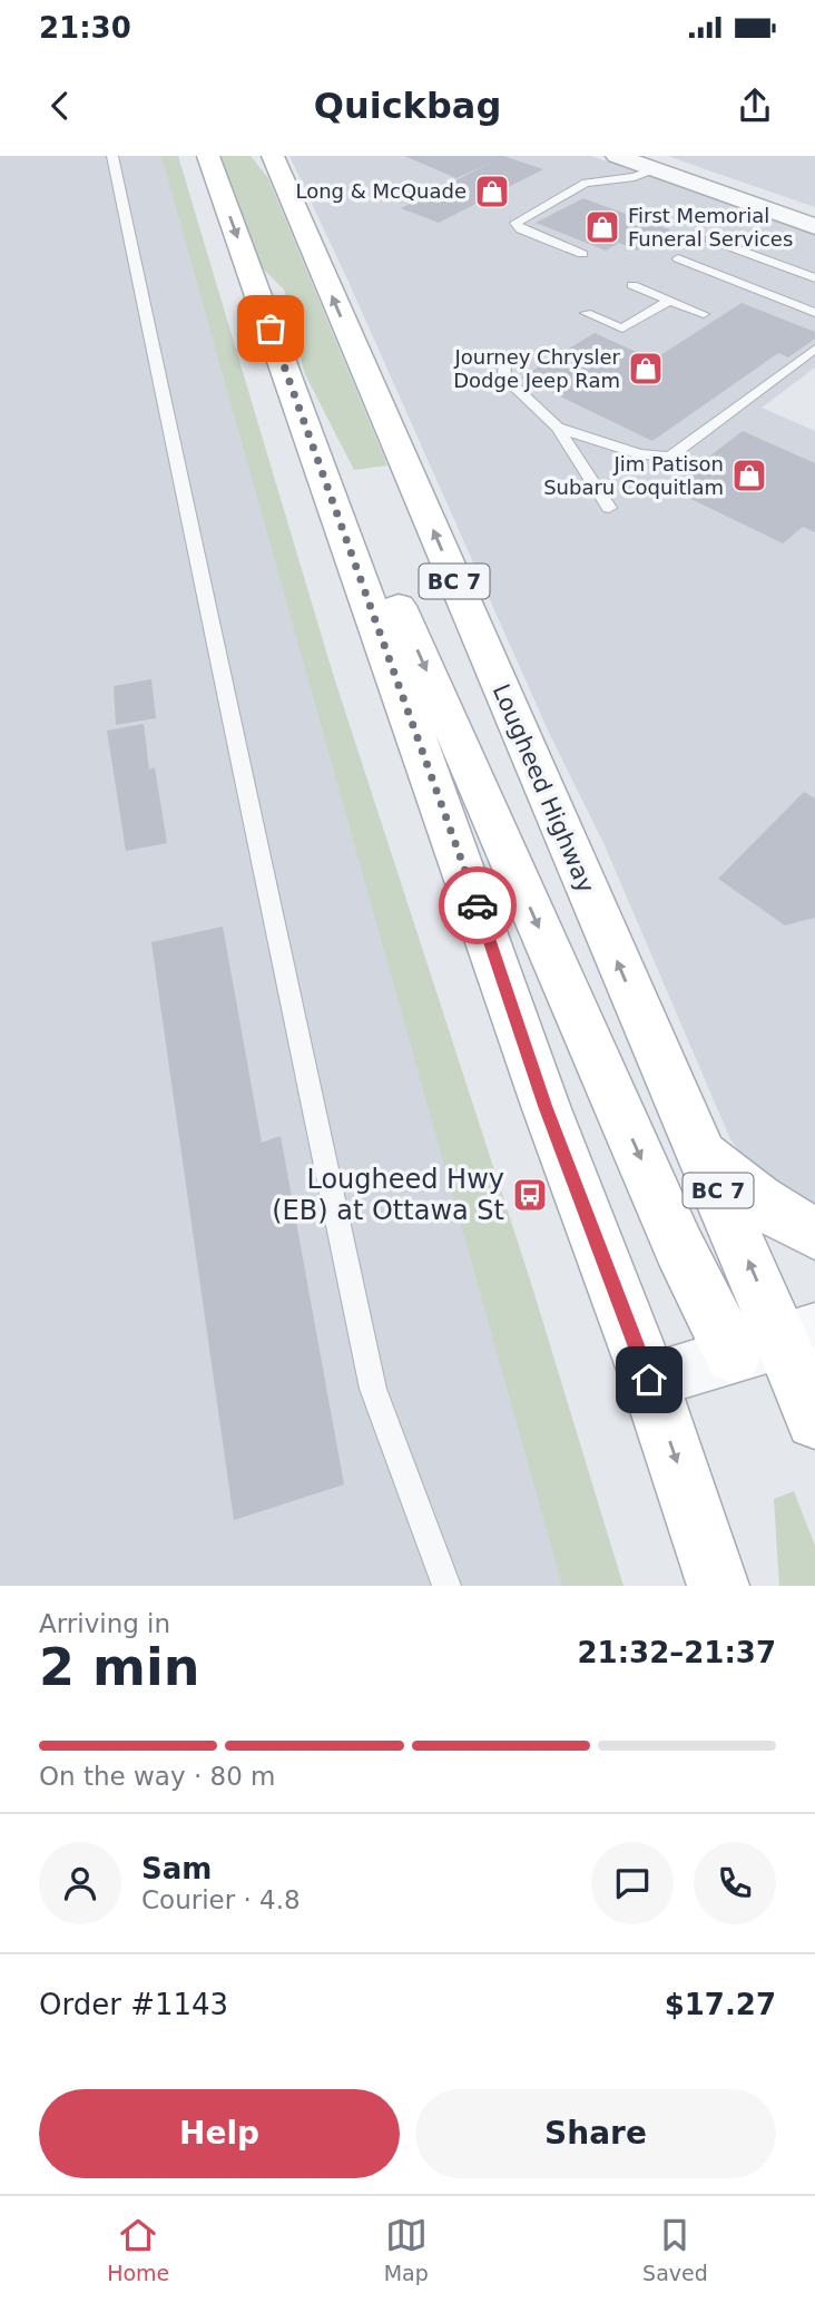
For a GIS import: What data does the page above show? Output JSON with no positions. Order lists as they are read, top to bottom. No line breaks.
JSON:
{"streets":{"main road":["BC 7","Lougheed Highway"]},"places":{"shop":["Long & McQuade","First Memorial Funeral Services","Journey Chrysler Dodge Jeep Ram","Jim Patison Subaru Coquitlam"],"bus stop":["Lougheed Hwy (EB) at Ottawa St"]},"page":{"status":"21:30","header":"Quickbag","heading":["2 min","Arriving in","21:32–21:37"],"panel":["Sam","Courier · 4.8","Order #1143","$17.27"],"bar":"On the way · 80 m","buttons":["Help","Share"],"tabs":["Home","Map","Saved"]}}
